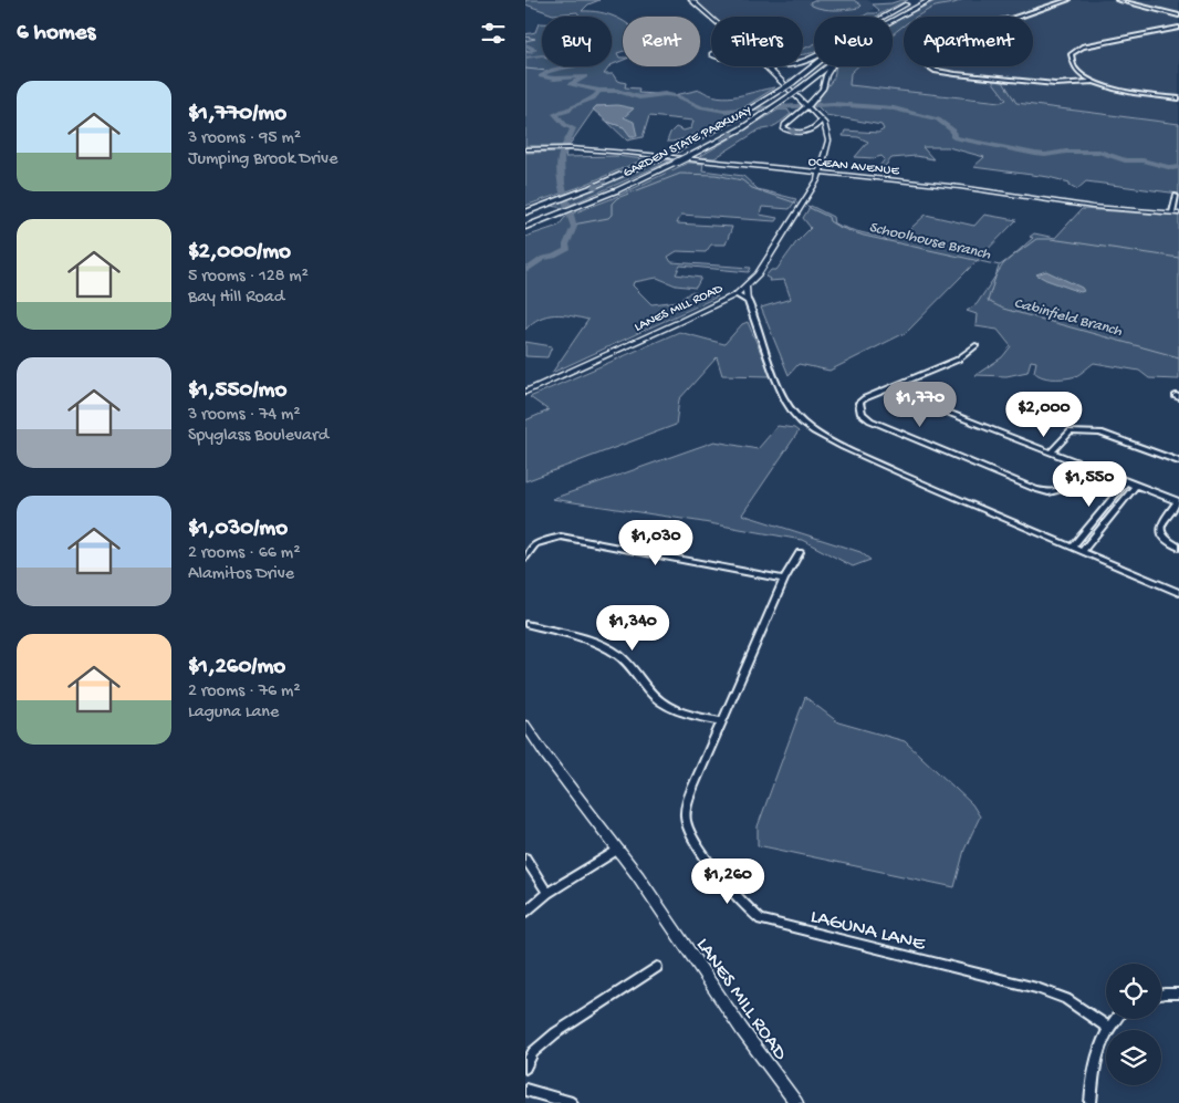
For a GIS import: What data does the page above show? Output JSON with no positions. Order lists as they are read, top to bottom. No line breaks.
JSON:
{"streets":{"highway":["GARDEN STATE PARKWAY"],"main road":["OCEAN AVENUE","LANES MILL ROAD"],"street":["LAGUNA LANE"]},"crossings":[["OCEAN AVENUE","LANES MILL ROAD"]],"water":["Schoolhouse Branch","Cabinfield Branch"],"page":{"heading":"6 homes","chip":["Buy","Rent","Filters","New","Apartment"],"list":[{"name":"$1,770/mo","note":"3 rooms · 95 m² · Jumping Brook Drive"},{"name":"$2,000/mo","note":"5 rooms · 128 m² · Bay Hill Road"},{"name":"$1,550/mo","note":"3 rooms · 74 m² · Spyglass Boulevard"},{"name":"$1,030/mo","note":"2 rooms · 66 m² · Alamitos Drive"},{"name":"$1,260/mo","note":"2 rooms · 76 m² · Laguna Lane"}],"price":["$1,770","$2,000","$1,550","$1,030","$1,340","$1,260"]}}
